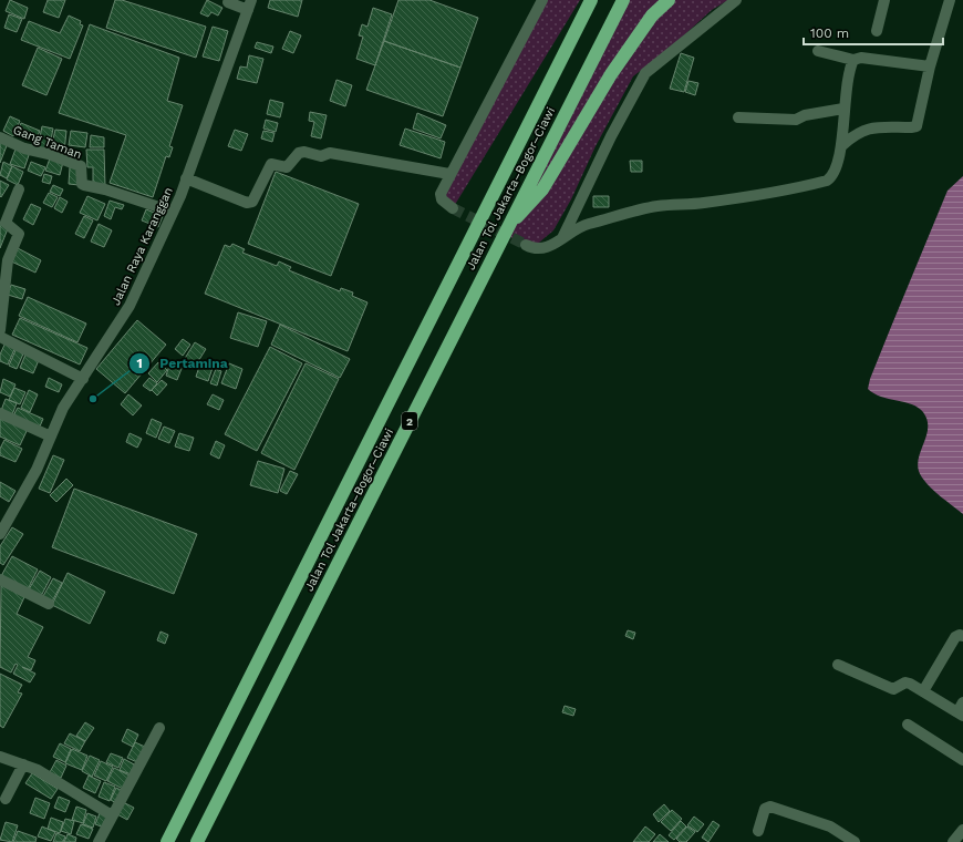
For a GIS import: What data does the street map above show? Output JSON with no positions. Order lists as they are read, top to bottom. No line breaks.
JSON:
{"streets":{"highway":["Jalan Tol Jakarta–Bogor–Ciawi","2"],"street":["Gang Taman","Jalan Raya Karanggan"]},"crossings":[["Gang Taman","Jalan Raya Karanggan"]],"places":["Pertamina"],"scale_bar":"100 m"}
